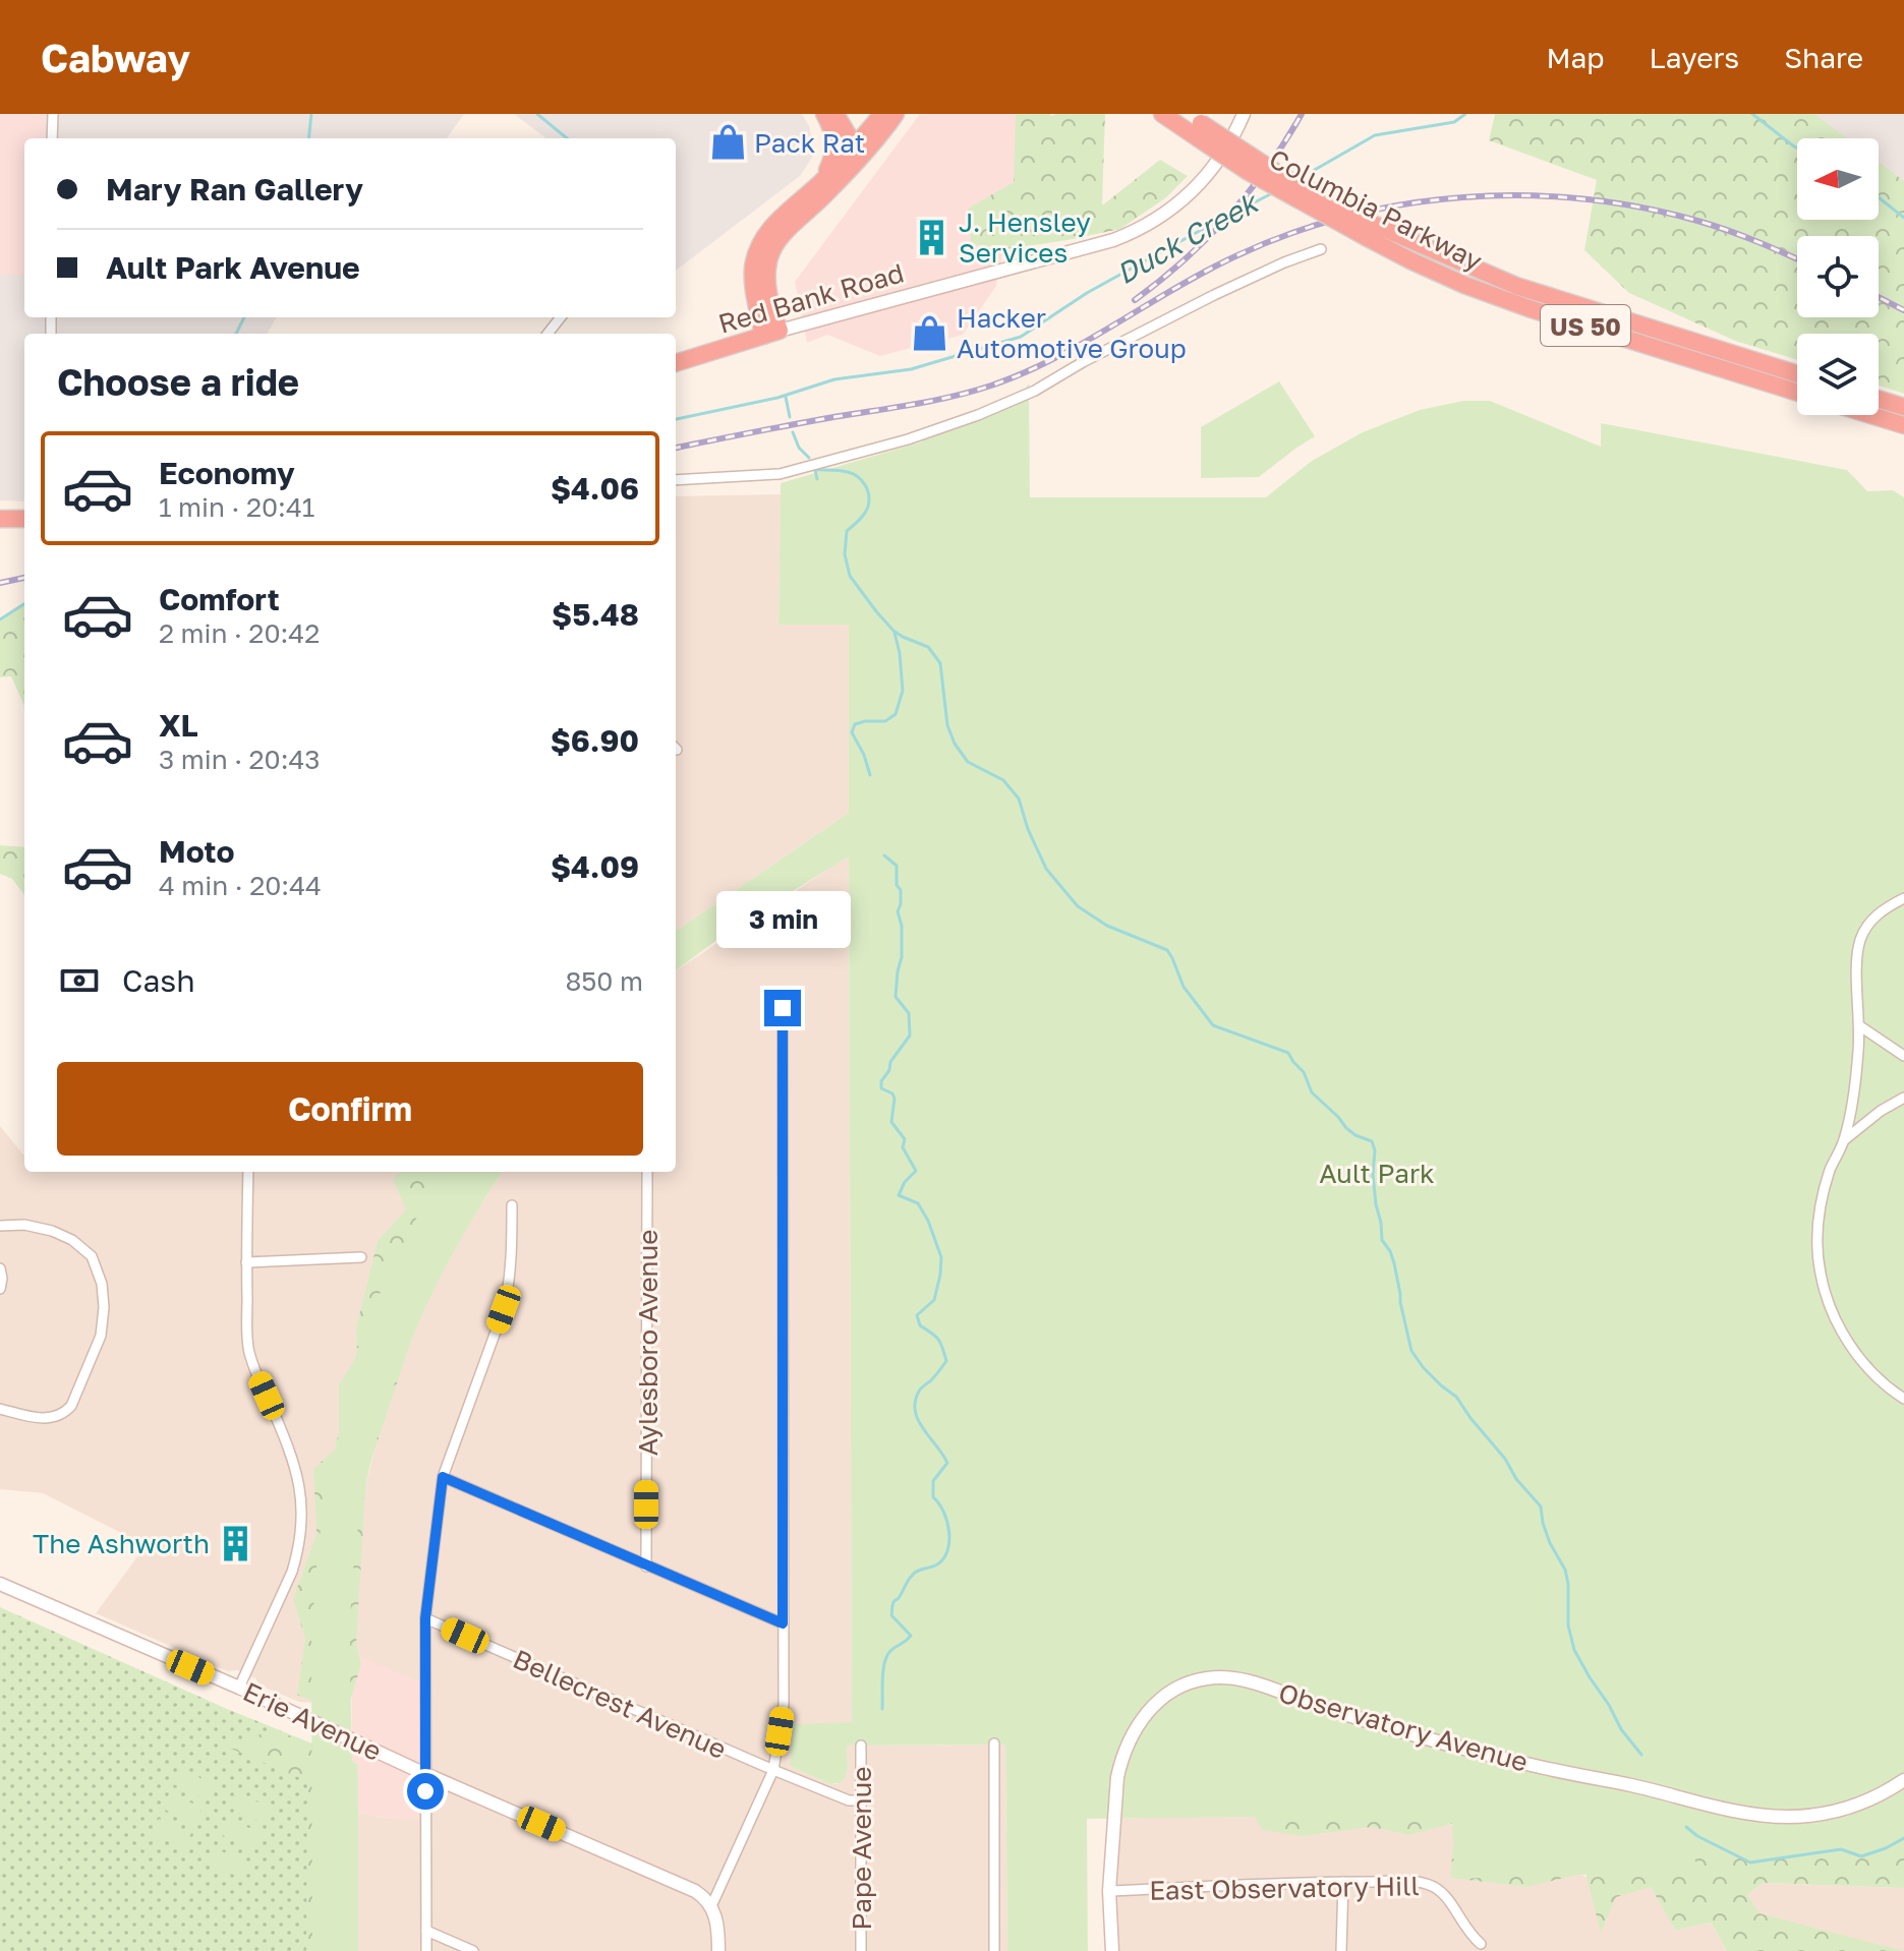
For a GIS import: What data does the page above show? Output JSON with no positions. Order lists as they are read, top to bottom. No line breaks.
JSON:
{"streets":{"highway":["Columbia Parkway","Red Bank Road","US 50"],"street":["Aylesboro Avenue","Bellecrest Avenue","Erie Avenue","Observatory Avenue","Pape Avenue","East Observatory Hill"]},"crossings":[["Bellecrest Avenue","Pape Avenue"],["Observatory Avenue","East Observatory Hill"]],"water":["Duck Creek"],"parks":["Ault Park"],"places":{"shop":["Pack Rat","Hacker Automotive Group"],"building":["J. Hensley Services","The Ashworth"]},"north":"left","page":{"header":"Cabway","nav":["Map","Layers","Share"],"banner":["Mary Ran Gallery","Ault Park Avenue"],"heading":"Choose a ride","list":[{"name":"Economy","note":"1 min · 20:41","value":"$4.06"},{"name":"Comfort","note":"2 min · 20:42","value":"$5.48"},{"name":"XL","note":"3 min · 20:43","value":"$6.90"},{"name":"Moto","note":"4 min · 20:44","value":"$4.09"}],"bubble":"3 min","pay":["Cash","850 m"],"buttons":"Confirm"}}
